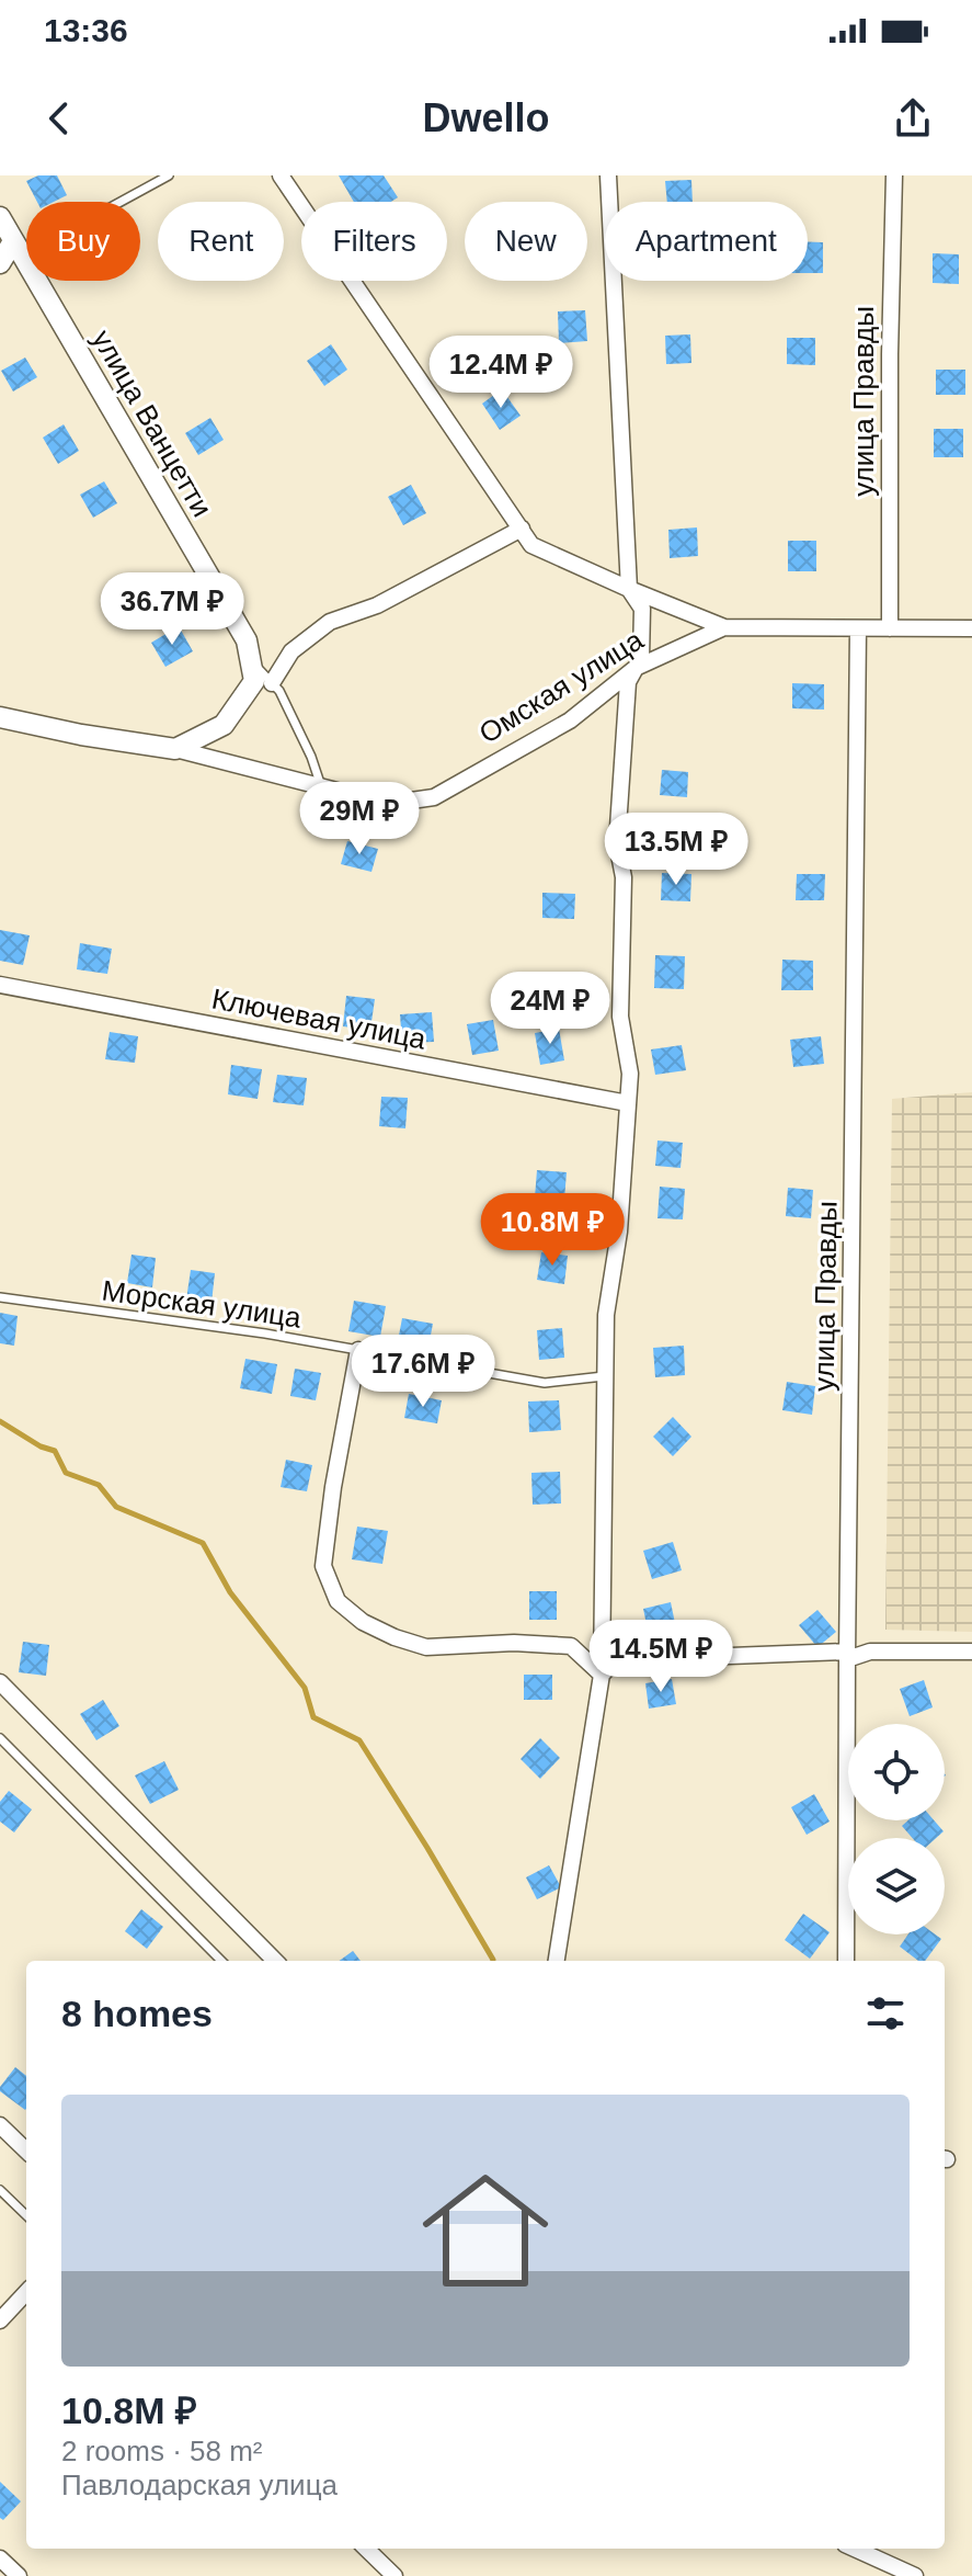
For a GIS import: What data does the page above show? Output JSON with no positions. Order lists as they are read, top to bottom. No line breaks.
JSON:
{"streets":{"street":["улица Правды","улица Ванцетти","Омская улица","Ключевая улица"],"lane":["Морская улица"]},"page":{"status":"13:36","header":"Dwello","chip":["Buy","Rent","Filters","New","Apartment"],"price":["12.4M ₽","36.7M ₽","29M ₽","13.5M ₽","24M ₽","10.8M ₽","17.6M ₽","14.5M ₽"],"heading":"8 homes","list":[{"name":"10.8M ₽","note":"2 rooms · 58 m² · Павлодарская улица"}]}}
